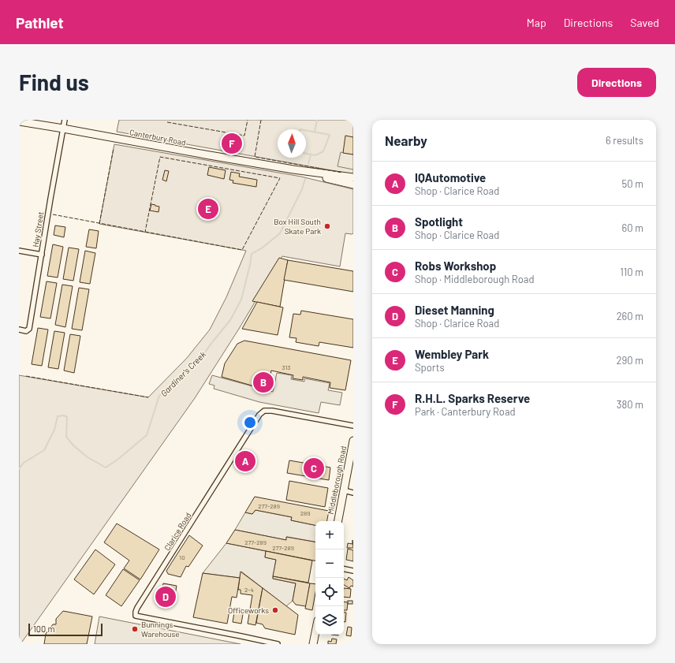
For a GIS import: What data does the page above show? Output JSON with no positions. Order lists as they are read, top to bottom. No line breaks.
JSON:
{"streets":{"main road":["Canterbury Road","Middleborough Road"],"street":["Hay Street","Clarice Road"]},"crossings":[["Canterbury Road","Hay Street"]],"water":["Gardiner's Creek"],"places":["Box Hill South Skate Park","Officeworks","Bunnings Warehouse"],"house_numbers":["313","277-289","289","277-289","277-289","10","2-4"],"scale_bar":"100 m","north":"top","page":{"header":"Pathlet","nav":["Map","Directions","Saved"],"buttons":"Directions","title":"Find us","heading":["Nearby","6 results"],"pins":["F","E","B","A","C","D"],"list":[{"mark":"A","name":"IQAutomotive","note":"Shop · Clarice Road","value":"50 m"},{"mark":"B","name":"Spotlight","note":"Shop · Clarice Road","value":"60 m"},{"mark":"C","name":"Robs Workshop","note":"Shop · Middleborough Road","value":"110 m"},{"mark":"D","name":"Dieset Manning","note":"Shop · Clarice Road","value":"260 m"},{"mark":"E","name":"Wembley Park","note":"Sports","value":"290 m"},{"mark":"F","name":"R.H.L. Sparks Reserve","note":"Park · Canterbury Road","value":"380 m"}],"map_buttons":["+","−"],"scale":"100 m"}}
